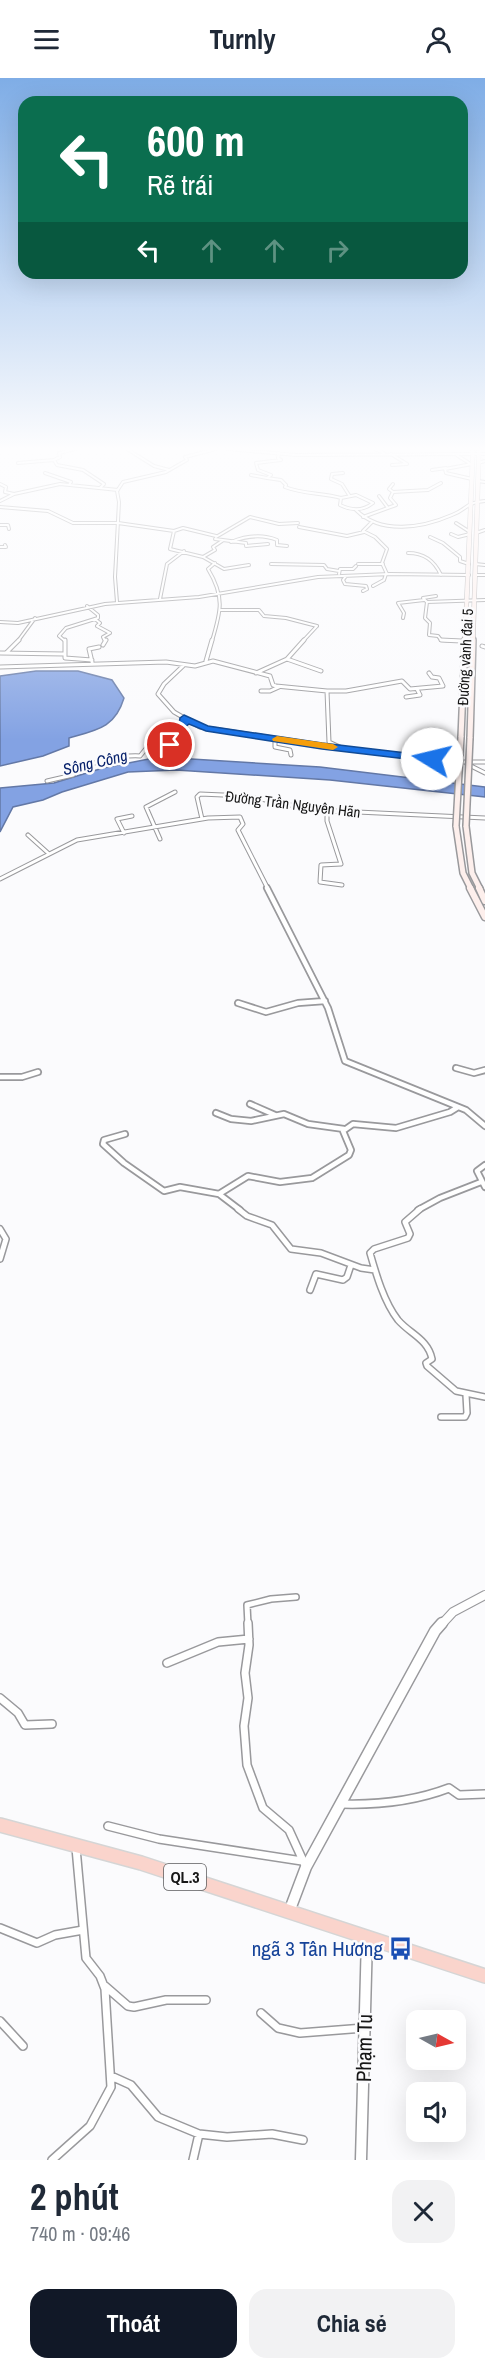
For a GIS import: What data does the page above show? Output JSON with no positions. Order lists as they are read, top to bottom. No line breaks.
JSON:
{"streets":{"highway":["QL.3"],"main road":["Đường vành đai 5"],"street":["Đường Trần Nguyên Hãn","Phạm Tu"]},"crossings":[["QL.3","Phạm Tu"]],"water":["Sông Công"],"places":{"bus stop":["ngã 3 Tân Hương"]},"north":"right","page":{"header":"Turnly","turn":["600 m","Rẽ trái"],"heading":["2 phút","740 m · 09:46"],"buttons":["Thoát","Chia sẻ"]}}
